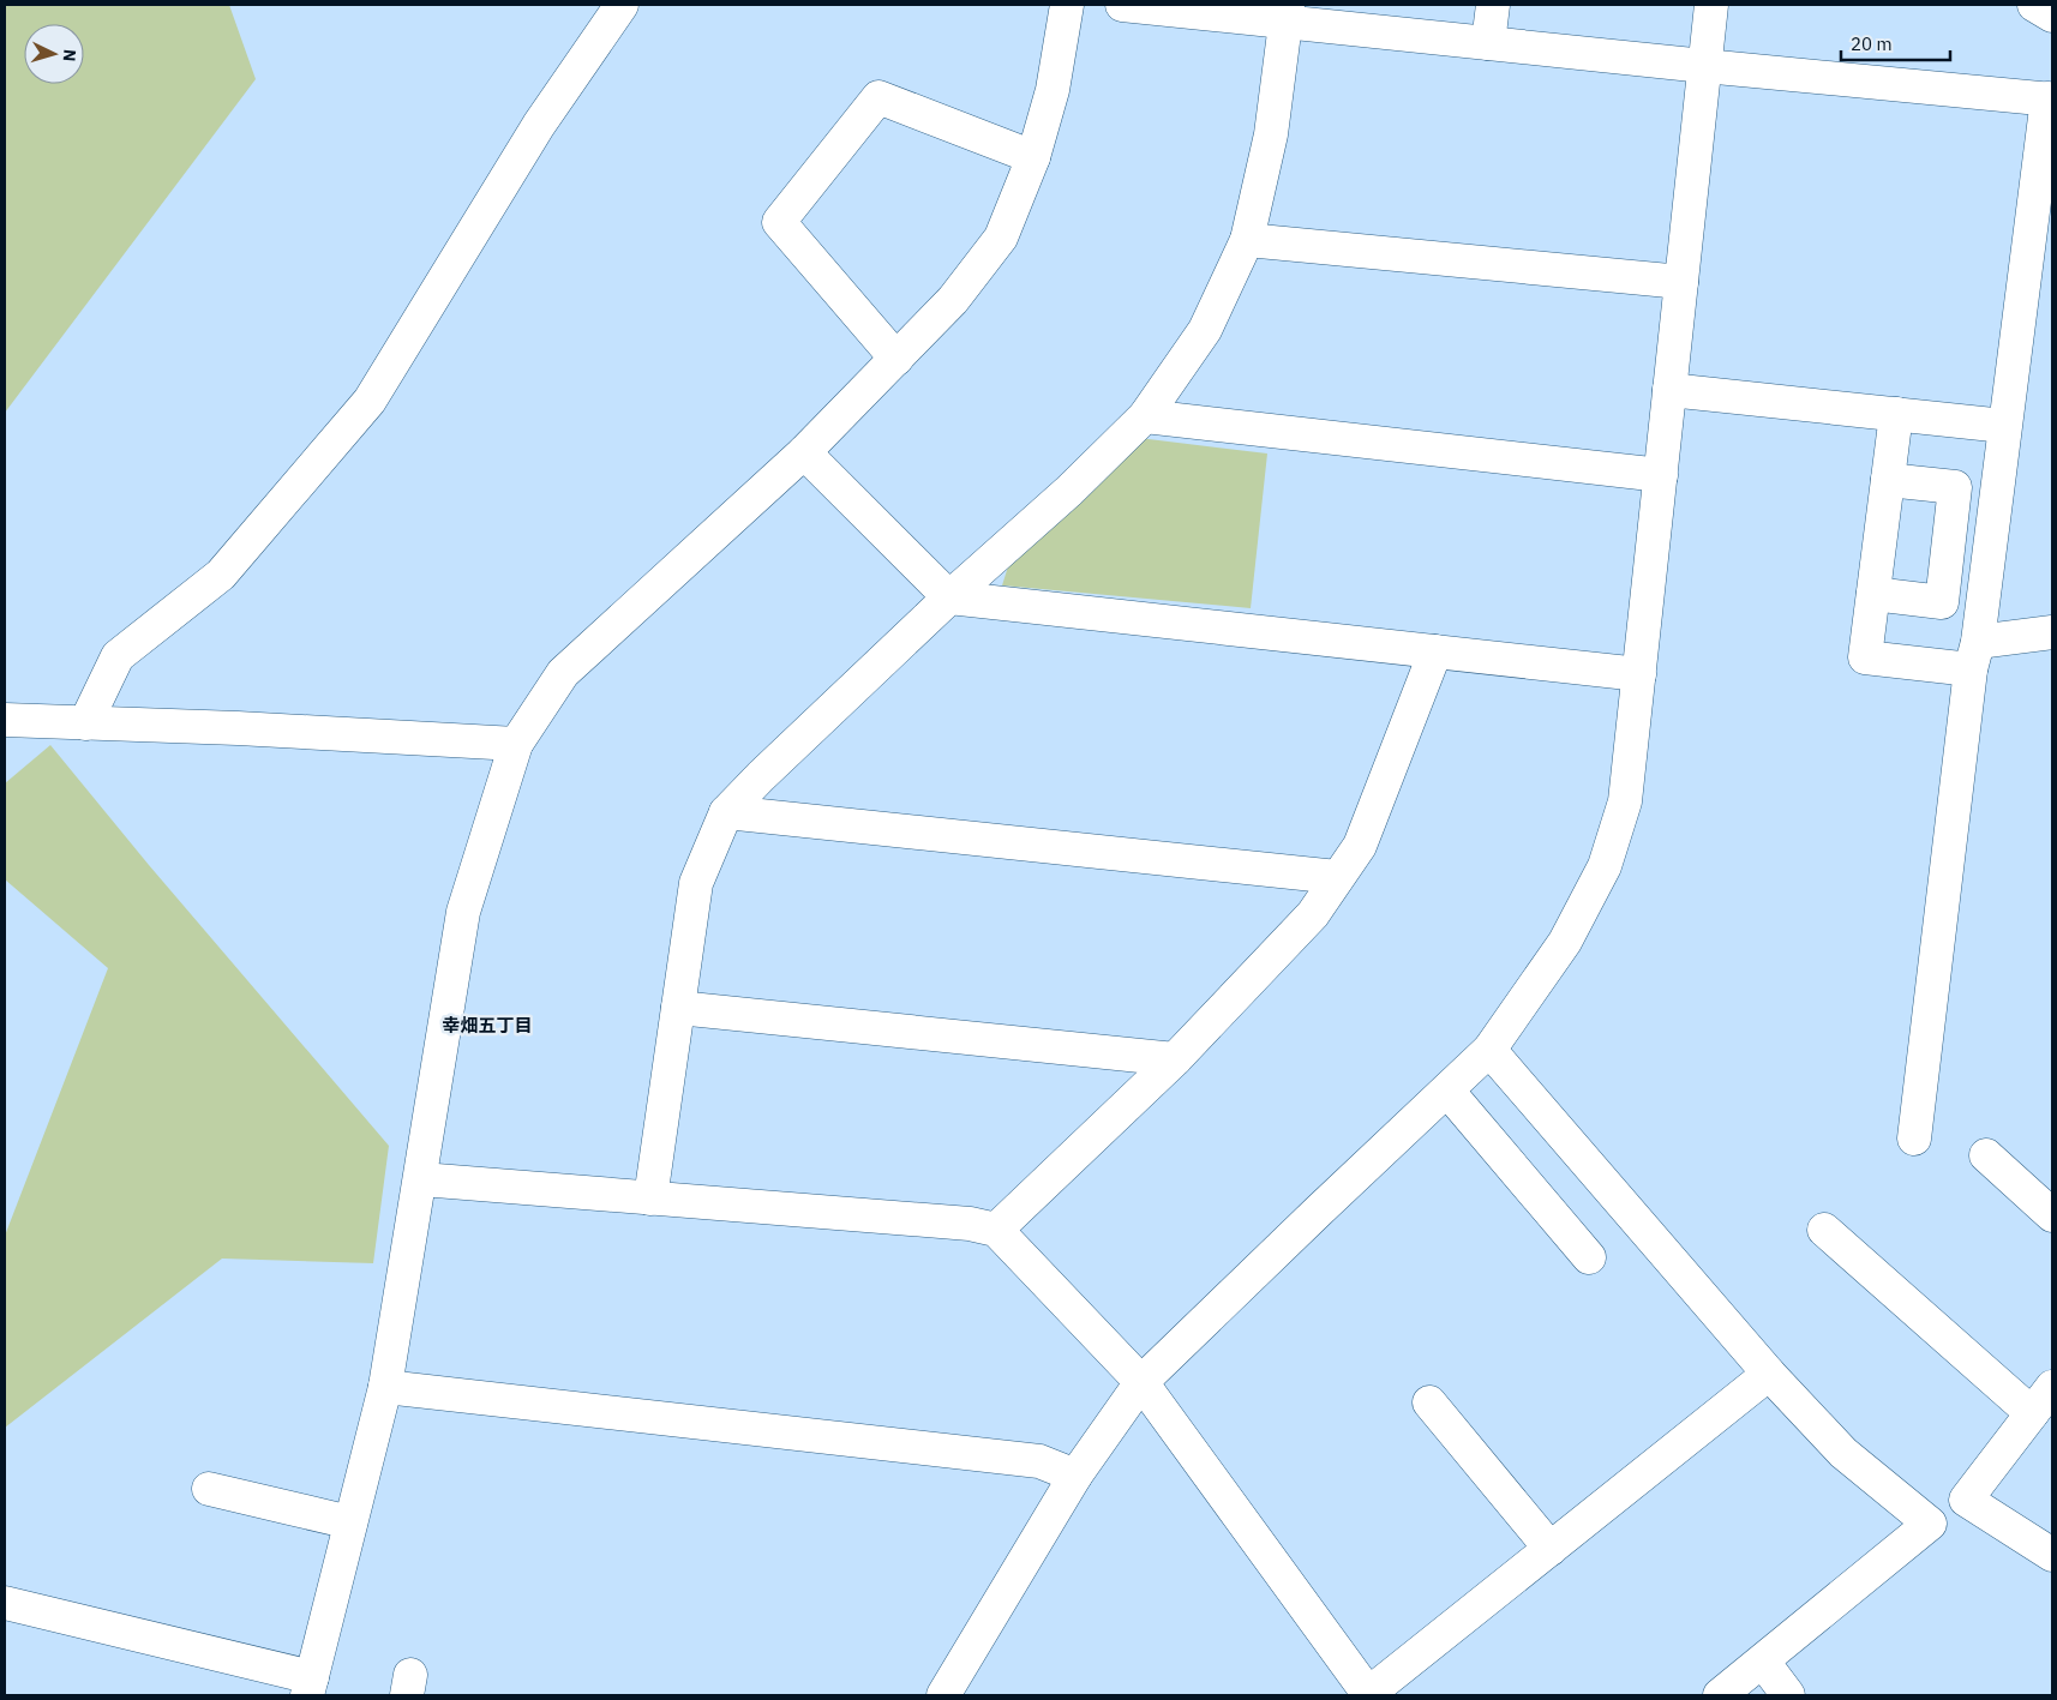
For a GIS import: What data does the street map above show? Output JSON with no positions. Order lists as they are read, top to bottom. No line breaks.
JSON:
{"districts":["幸畑五丁目"],"scale_bar":"20 m","north":"right"}
